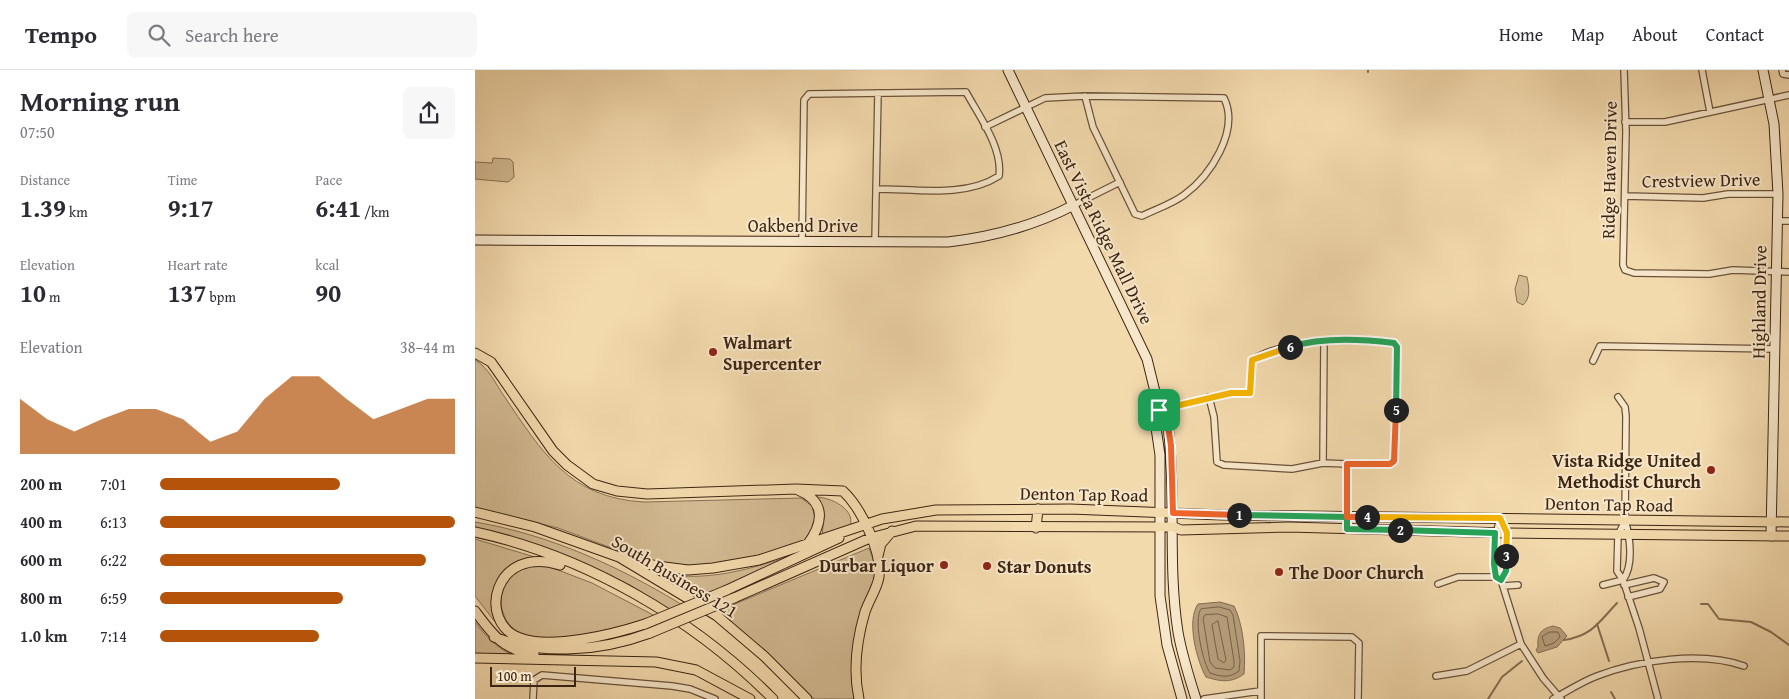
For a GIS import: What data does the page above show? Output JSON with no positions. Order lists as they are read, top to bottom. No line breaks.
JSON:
{"streets":{"main road":["Denton Tap Road","South Business 121"],"street":["Ridge Haven Drive","Crestview Drive","Oakbend Drive","East Vista Ridge Mall Drive","Highland Drive"]},"crossings":[["Ridge Haven Drive","Crestview Drive"],["Ridge Haven Drive","Highland Drive"],["Crestview Drive","Highland Drive"],["Oakbend Drive","East Vista Ridge Mall Drive"],["East Vista Ridge Mall Drive","Denton Tap Road"],["Highland Drive","Denton Tap Road"]],"places":["Walmart Supercenter","Vista Ridge United Methodist Church","Durbar Liquor","Star Donuts","The Door Church"],"scale_bar":"100 m","page":{"header":"Tempo","search":"Search here","nav":["Home","Map","About","Contact"],"heading":["Morning run","07:50"],"stats":[["Distance","1.39 km"],["Time","9:17"],["Pace","6:41 /km"],["Elevation","10 m"],["Heart rate","137 bpm"],["kcal","90"]],"chart":["Elevation","38–44 m"],"pins":["6","5","1","4","2","3"],"list":[{"name":"200 m","note":"7:01"},{"name":"400 m","note":"6:13"},{"name":"600 m","note":"6:22"},{"name":"800 m","note":"6:59"},{"name":"1.0 km","note":"7:14"}],"scale":"100 m"}}
